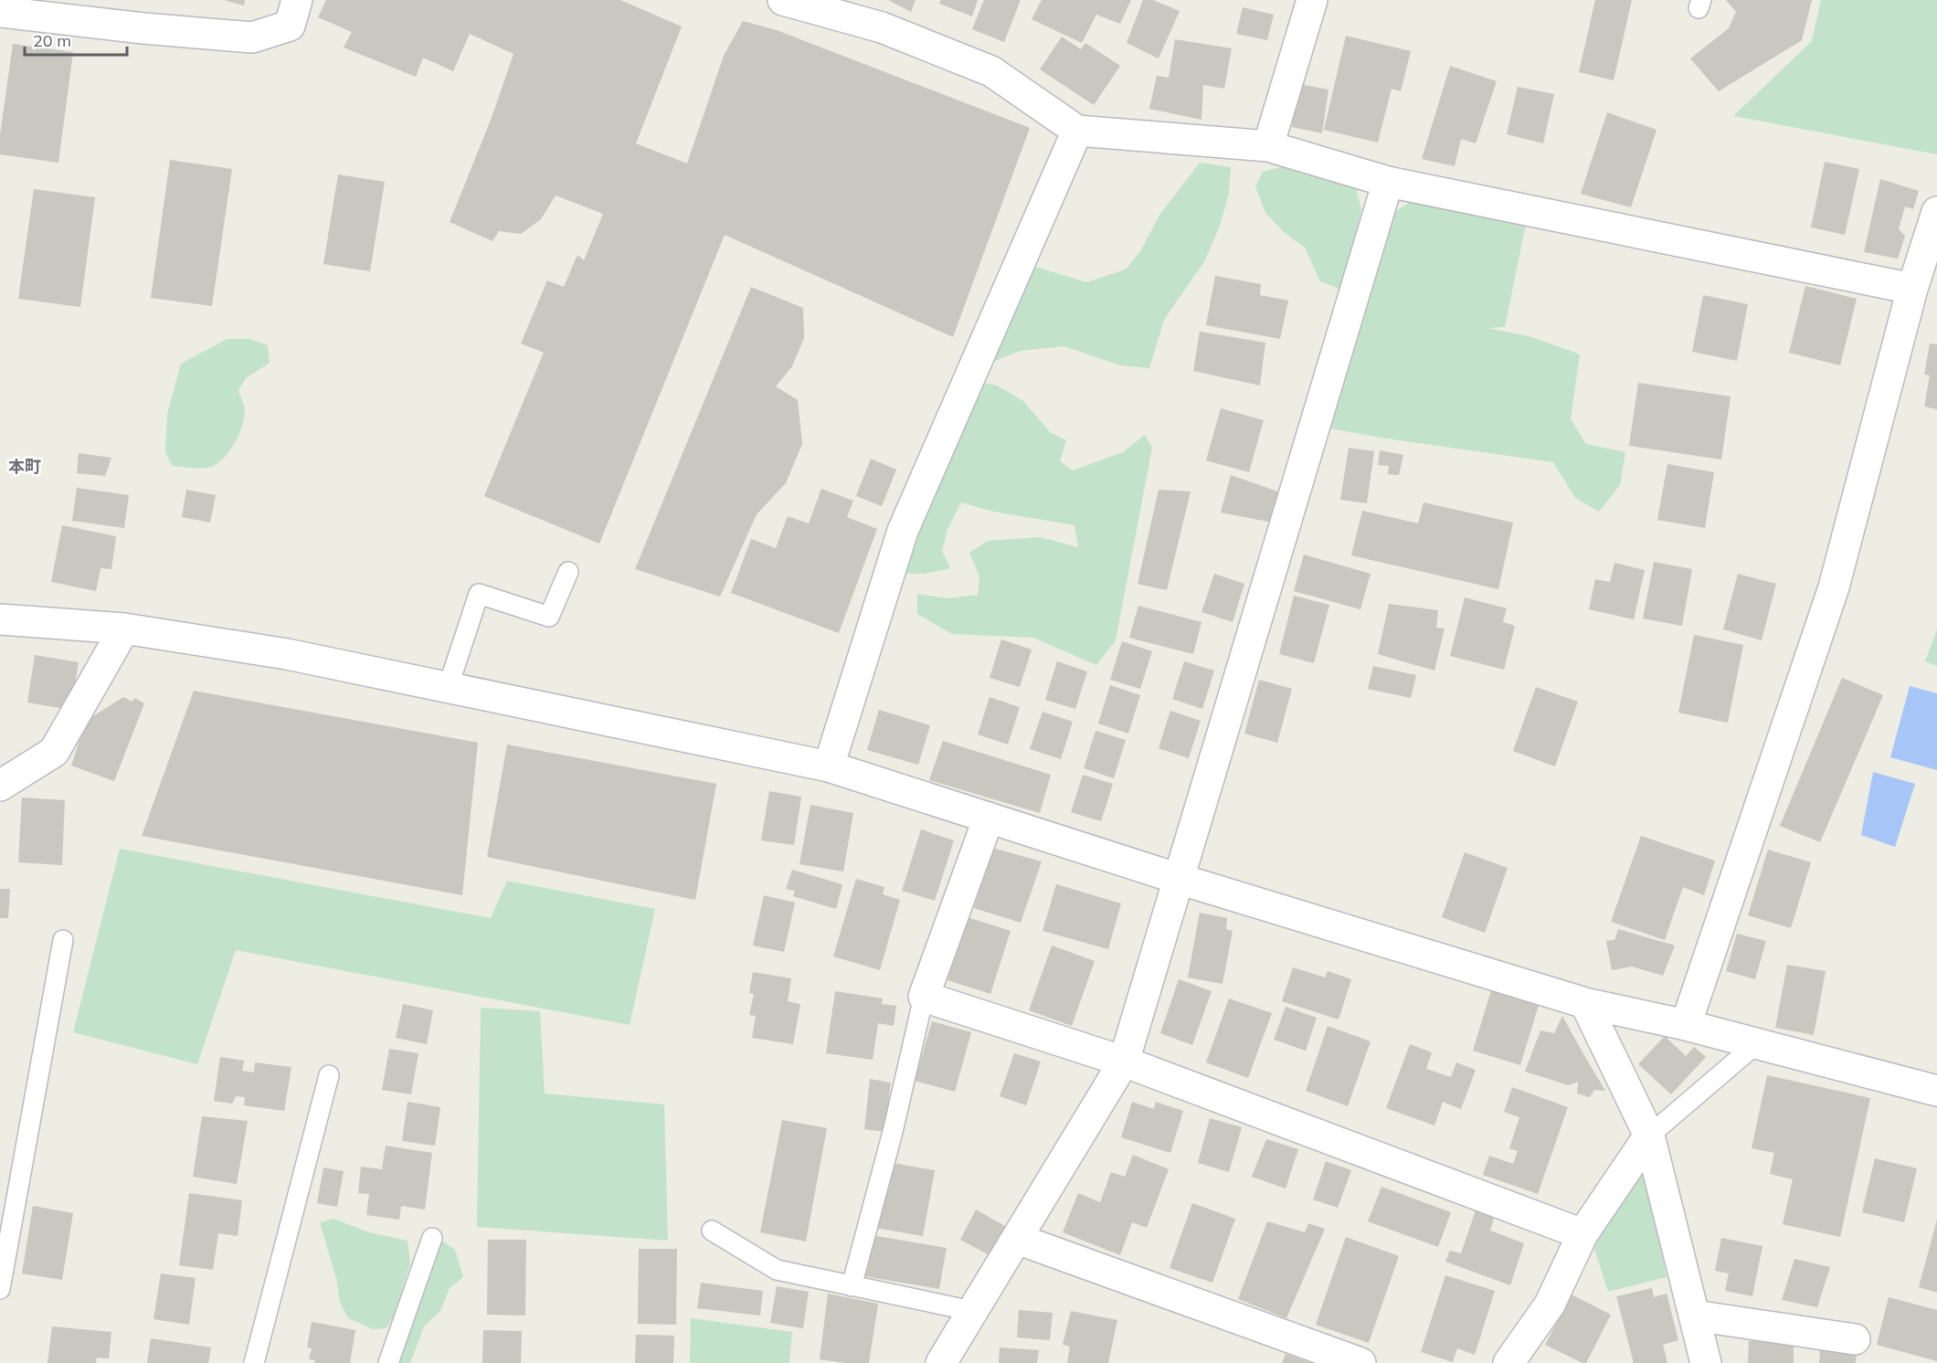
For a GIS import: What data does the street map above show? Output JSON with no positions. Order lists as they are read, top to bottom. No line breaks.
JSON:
{"districts":["本町"],"scale_bar":"20 m"}
